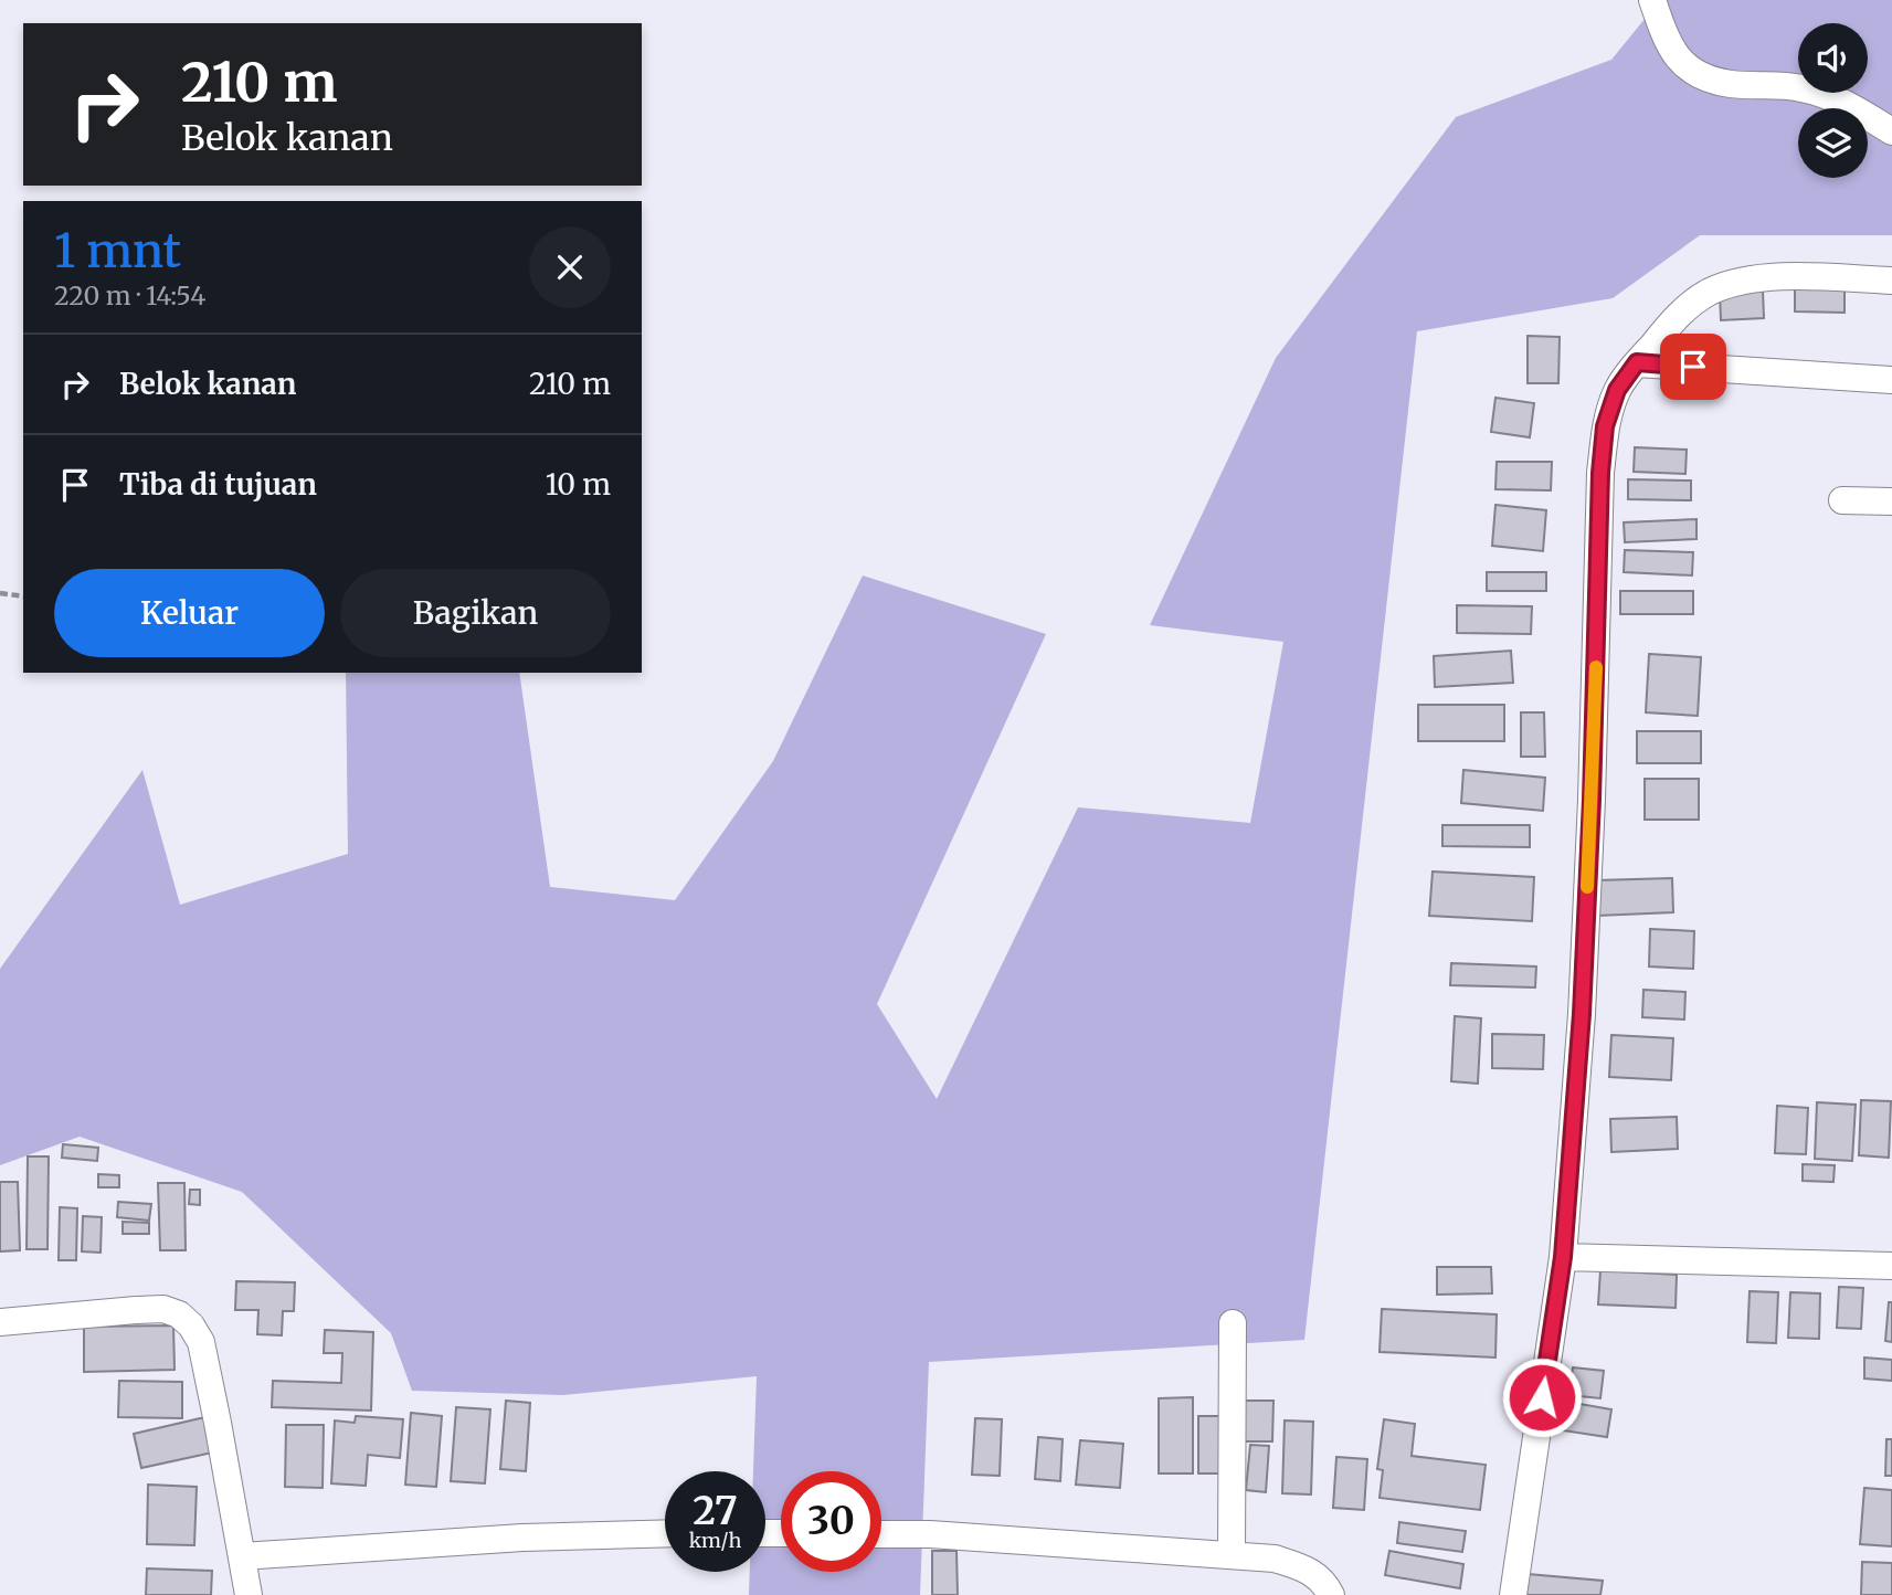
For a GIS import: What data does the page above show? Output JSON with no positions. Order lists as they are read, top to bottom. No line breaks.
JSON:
{"page":{"turn":["210 m","Belok kanan"],"heading":["1 mnt","220 m · 14:54"],"list":[{"name":"Belok kanan","value":"210 m"},{"name":"Tiba di tujuan","value":"10 m"}],"buttons":["Keluar","Bagikan"],"speed":"27 km/h","limit":"30"}}
